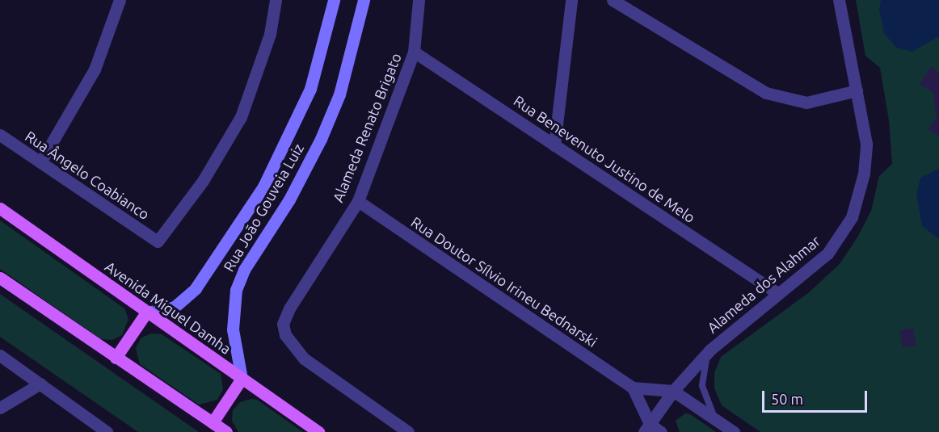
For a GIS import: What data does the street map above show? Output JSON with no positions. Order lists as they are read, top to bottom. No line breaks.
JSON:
{"streets":{"main road":["Avenida Miguel Damha"],"street":["Alameda Renato Brigato","Rua Benevenuto Justino de Melo","Rua Ângelo Coabianco","Rua João Gouveia Luiz","Rua Doutor Sílvio Irineu Bednarski","Alameda dos Alahmar"]},"crossings":[["Alameda Renato Brigato","Rua Benevenuto Justino de Melo"],["Alameda Renato Brigato","Rua Doutor Sílvio Irineu Bednarski"],["Rua Benevenuto Justino de Melo","Alameda dos Alahmar"],["Rua João Gouveia Luiz","Avenida Miguel Damha"],["Rua Doutor Sílvio Irineu Bednarski","Alameda dos Alahmar"]],"scale_bar":"50 m"}
